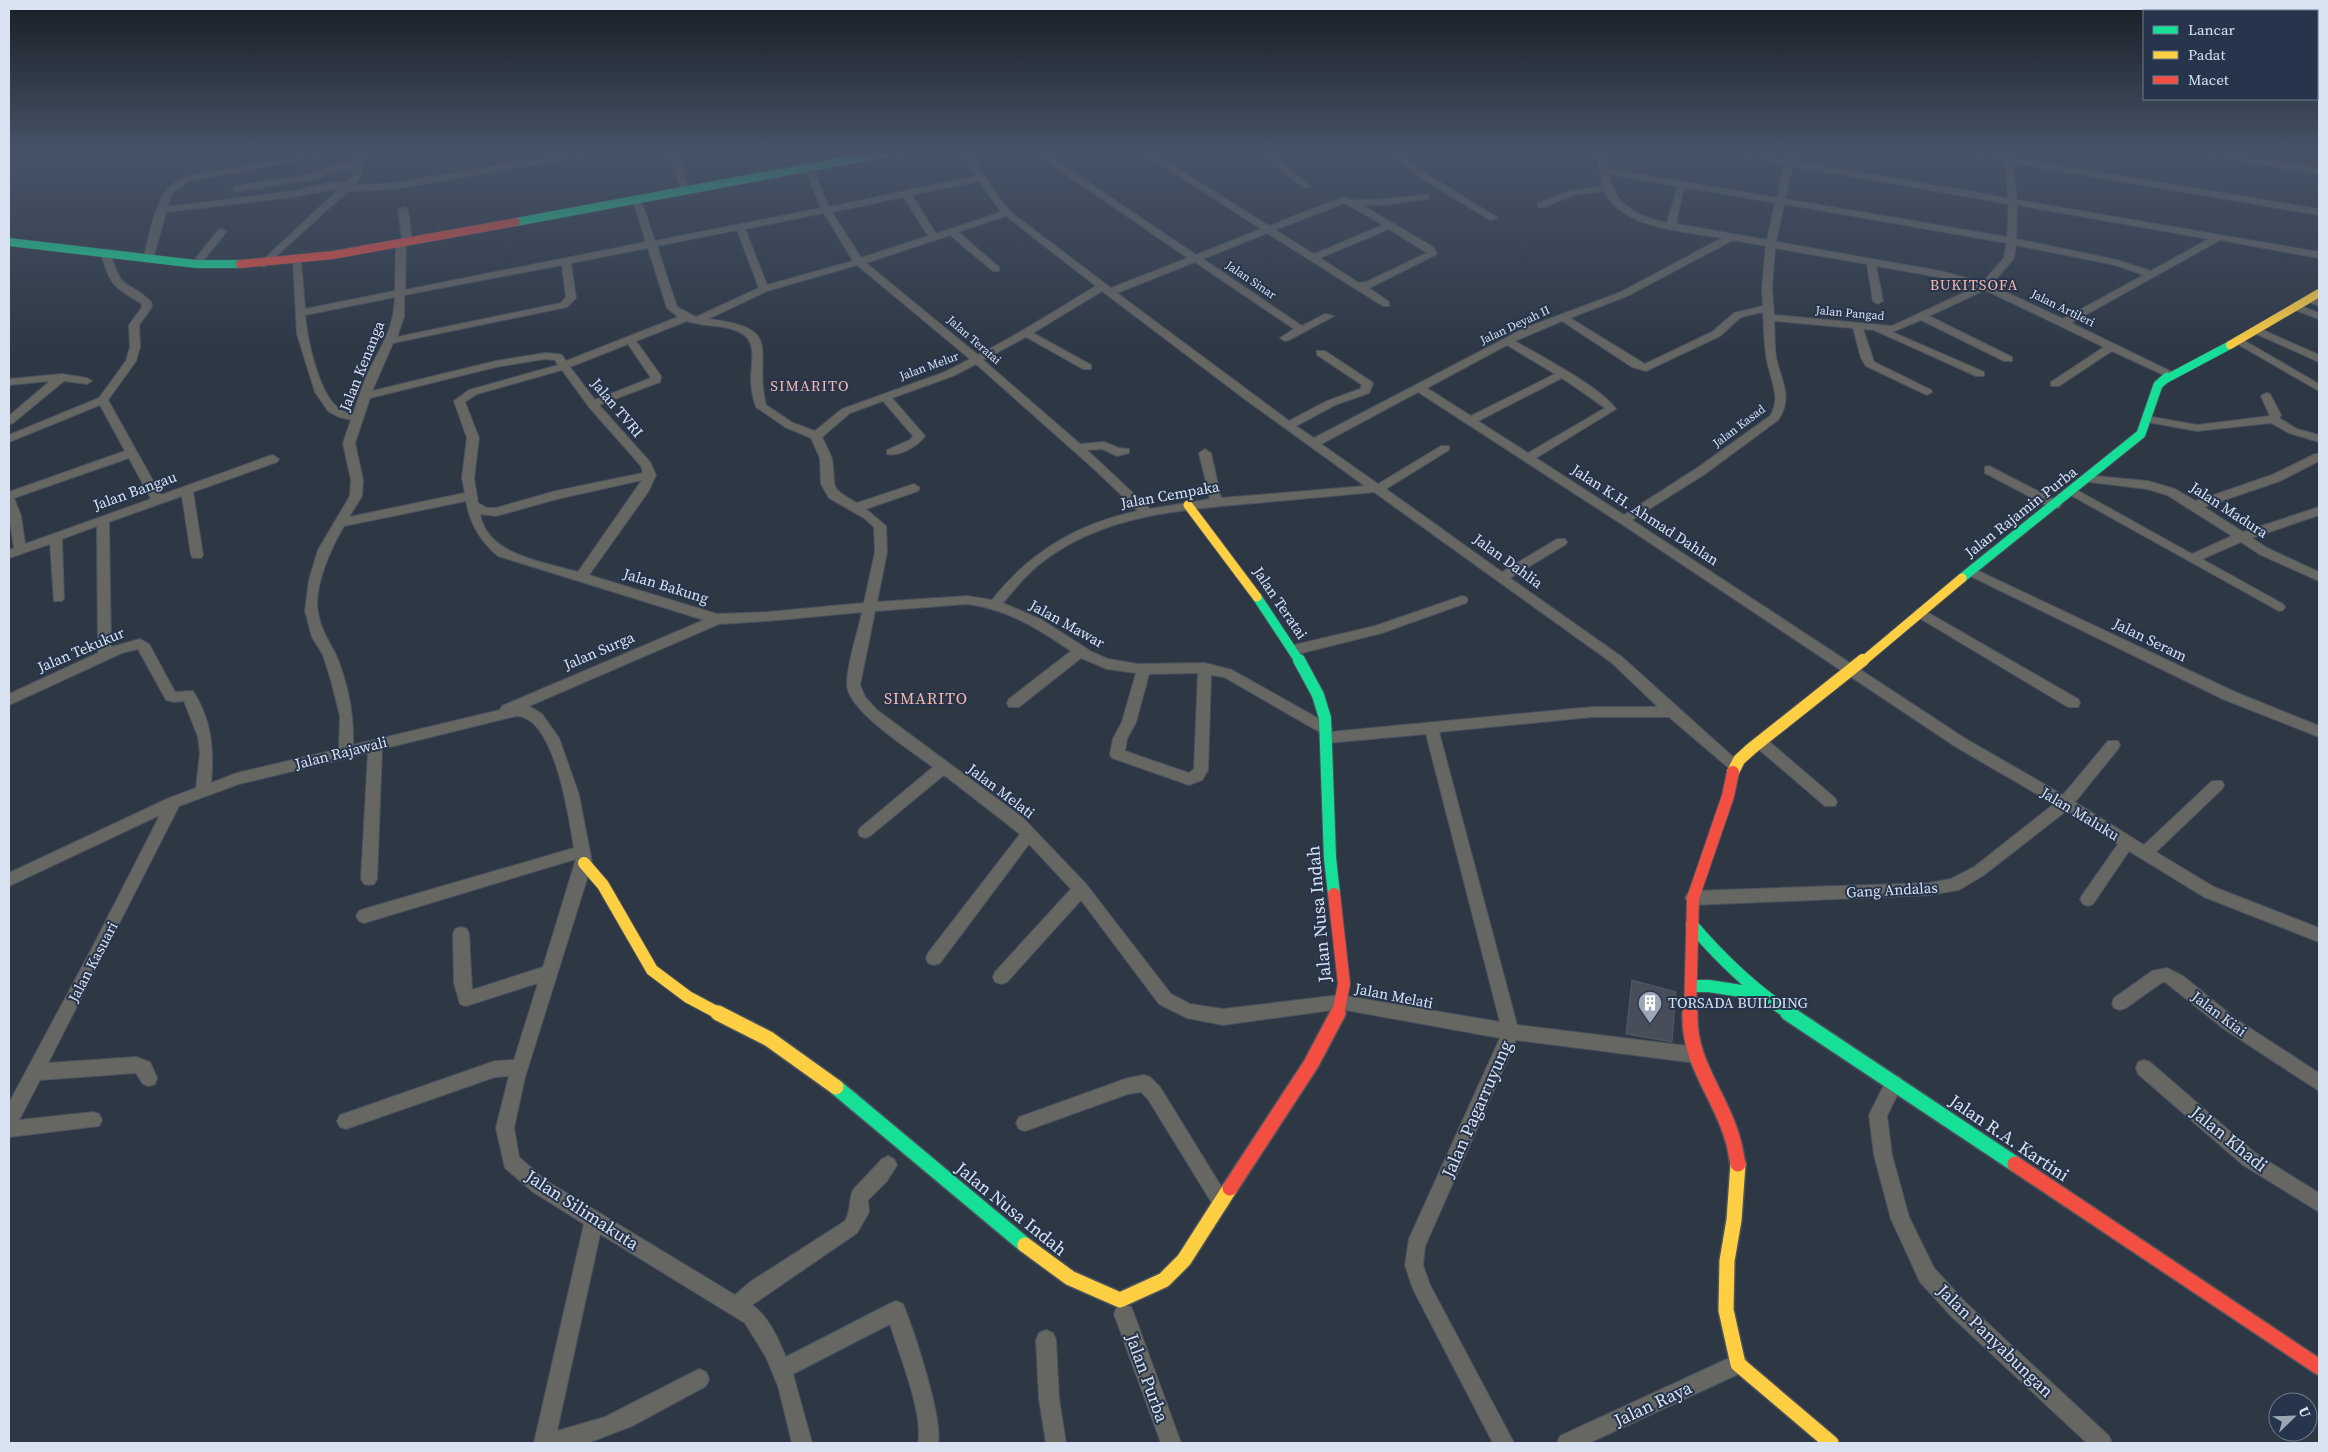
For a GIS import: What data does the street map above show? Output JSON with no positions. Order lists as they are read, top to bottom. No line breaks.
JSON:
{"streets":{"main road":["Jalan Teratai","Jalan Rajamin Purba","Jalan Nusa Indah","Jalan R.A. Kartini"],"street":["Jalan Sinar","Jalan Artileri","Jalan Pangad","Jalan Deyah II","Jalan Kenanga","Jalan Melur","Jalan TVRI","Jalan Kasad","Jalan Bangau","Jalan Cempaka","Jalan Madura","Jalan K.H. Ahmad Dahlan","Jalan Dahlia","Jalan Bakung","Jalan Mawar","Jalan Seram","Jalan Tekukur","Jalan Surga","Jalan Rajawali","Jalan Melati","Jalan Maluku","Gang Andalas","Jalan Kasuari","Jalan Kiai","Jalan Pagarruyung","Jalan Khadi","Jalan Silimakuta","Jalan Panyabungan","Jalan Purba","Jalan Raya"]},"crossings":[["Jalan Sinar","Jalan Melur"],["Jalan Artileri","Jalan Pangad"],["Jalan Artileri","Jalan Deyah II"],["Jalan Artileri","Jalan Kasad"],["Jalan Artileri","Jalan Rajamin Purba"],["Jalan Pangad","Jalan Kasad"],["Jalan Deyah II","Jalan K.H. Ahmad Dahlan"],["Jalan Deyah II","Jalan Dahlia"],["Jalan Teratai","Jalan Melur"],["Jalan Teratai","Jalan TVRI"],["Jalan Teratai","Jalan Cempaka"],["Jalan Teratai","Jalan Mawar"],["Jalan Teratai","Jalan Nusa Indah"],["Jalan Kenanga","Jalan Rajawali"],["Jalan Melur","Jalan Dahlia"],["Jalan Melur","Jalan Melati"],["Jalan Kasad","Jalan K.H. Ahmad Dahlan"],["Jalan Cempaka","Jalan Dahlia"],["Jalan Cempaka","Jalan Mawar"],["Jalan Madura","Jalan Rajamin Purba"],["Jalan Rajamin Purba","Jalan K.H. Ahmad Dahlan"],["Jalan Rajamin Purba","Jalan Dahlia"],["Jalan Rajamin Purba","Jalan Seram"],["Jalan Rajamin Purba","Jalan Maluku"],["Jalan K.H. Ahmad Dahlan","Jalan Maluku"],["Jalan Bakung","Jalan Mawar"],["Jalan Bakung","Jalan Surga"],["Jalan Bakung","Jalan Melati"],["Jalan Mawar","Jalan Melati"],["Jalan Mawar","Jalan Nusa Indah"],["Jalan Tekukur","Jalan Rajawali"],["Jalan Surga","Jalan Rajawali"],["Jalan Rajawali","Jalan Nusa Indah"],["Jalan Rajawali","Jalan Kasuari"],["Jalan Rajawali","Jalan Silimakuta"],["Jalan Melati","Jalan Nusa Indah"],["Jalan Melati","Jalan Pagarruyung"],["Jalan Maluku","Gang Andalas"],["Jalan Nusa Indah","Jalan Silimakuta"],["Jalan R.A. Kartini","Jalan Panyabungan"]],"districts":["BUKITSOFA","SIMARITO","SIMARITO"],"places":{"building":["TORSADA BUILDING"]},"legend":["Lancar","Padat","Macet"],"north":"top right"}
